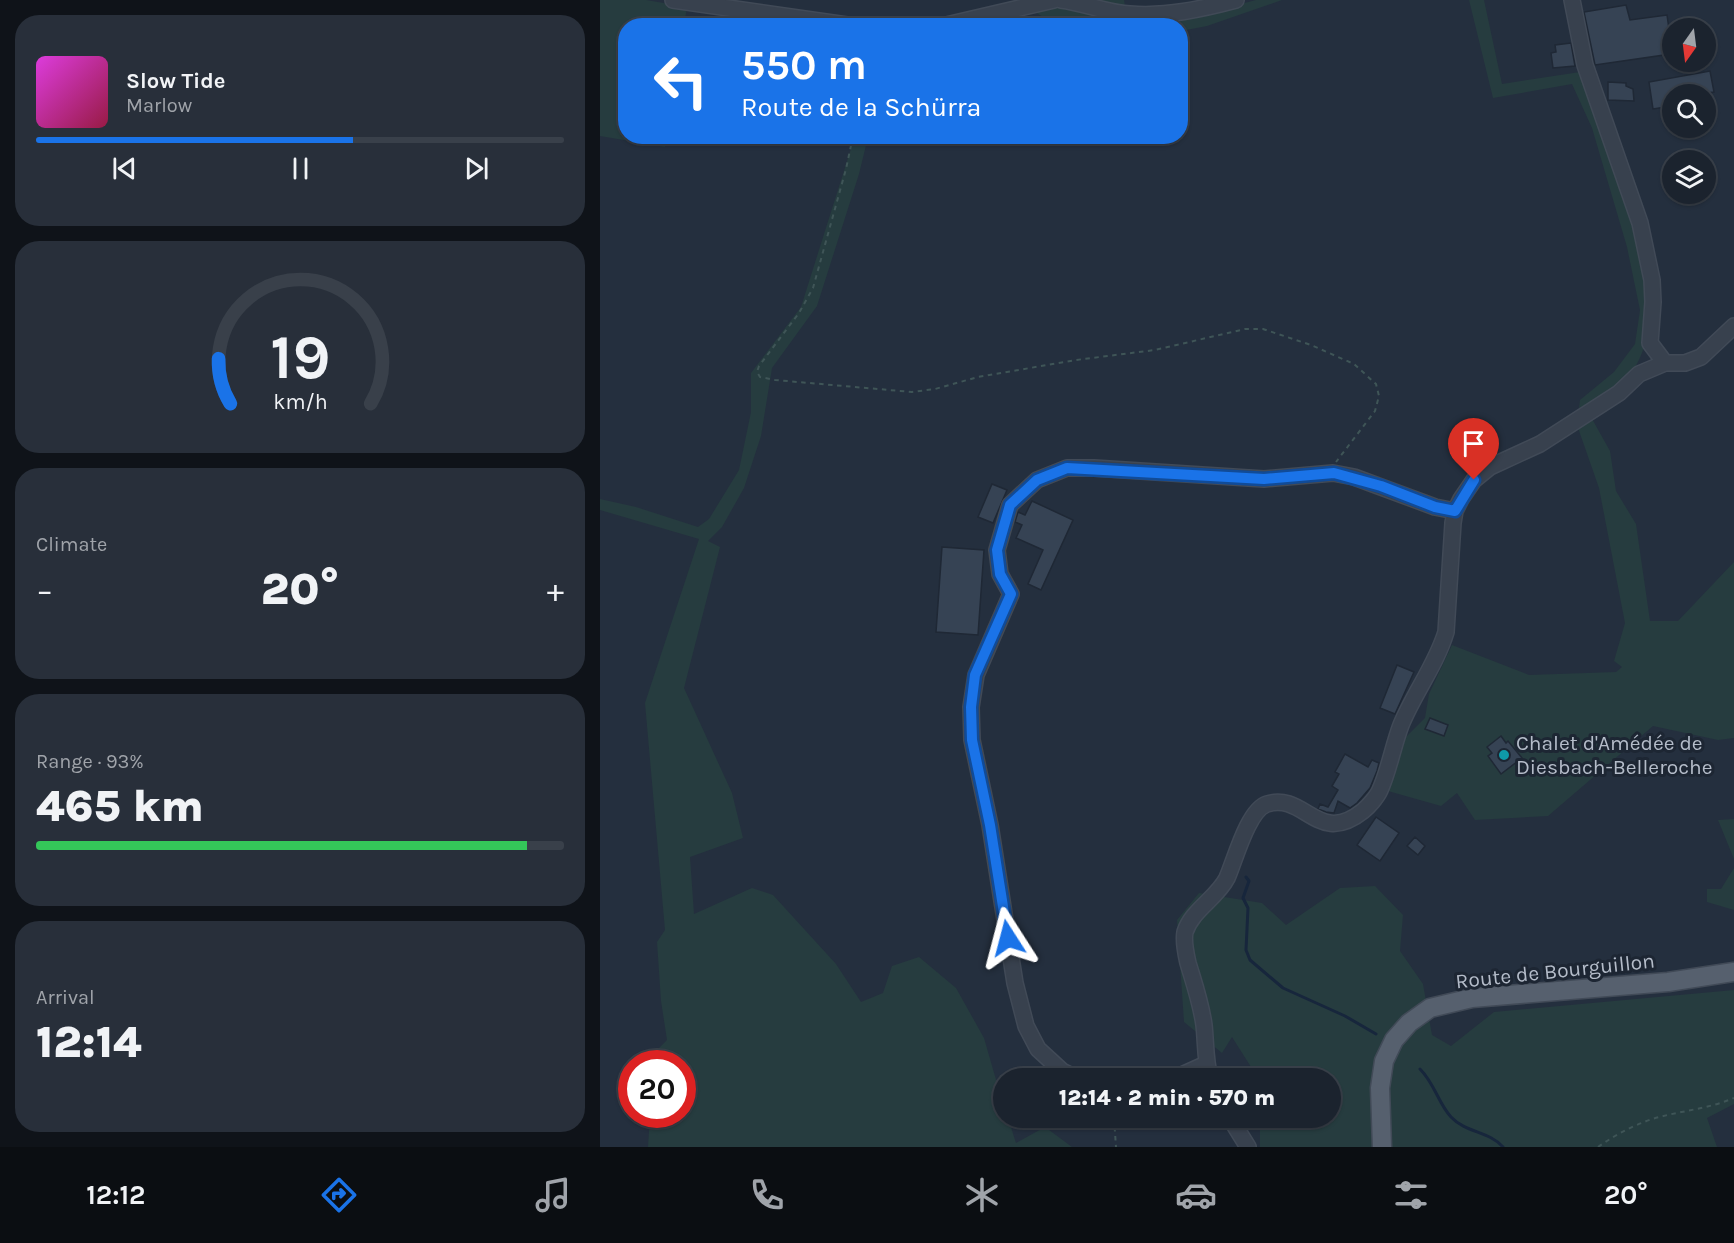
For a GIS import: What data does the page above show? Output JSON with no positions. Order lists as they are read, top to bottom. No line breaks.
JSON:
{"streets":{"main road":["Route de Bourguillon"]},"places":["Chalet d'Amédée de Diesbach-Belleroche"],"north":"bottom","page":{"turn":["550 m","Route de la Schürra"],"song":["Slow Tide","Marlow"],"tile":["Climate",["Range · 93%","465 km"],["Arrival","12:14"]],"heat":["−","20°","+"],"limit":"20","trip":"12:14 · 2 min · 570 m","tabs":["12:12","20°"],"gauge":["19","km/h"]}}
